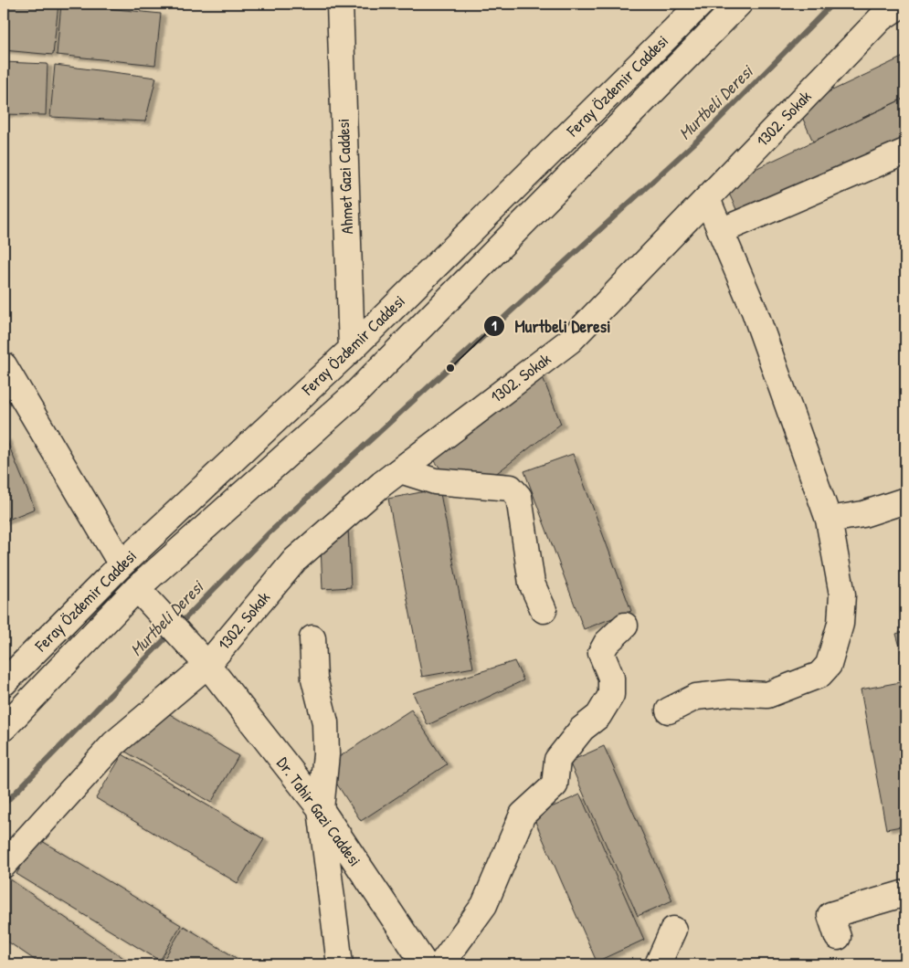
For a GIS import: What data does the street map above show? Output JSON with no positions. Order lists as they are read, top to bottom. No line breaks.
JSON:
{"streets":{"street":["Feray Özdemir Caddesi","1302. Sokak","Ahmet Gazi Caddesi","Dr. Tahir Gazi Caddesi"]},"crossings":[["Feray Özdemir Caddesi","Ahmet Gazi Caddesi"],["1302. Sokak","Dr. Tahir Gazi Caddesi"]],"water":["Murtbeli Deresi"],"places":["Murtbeli Deresi"]}
